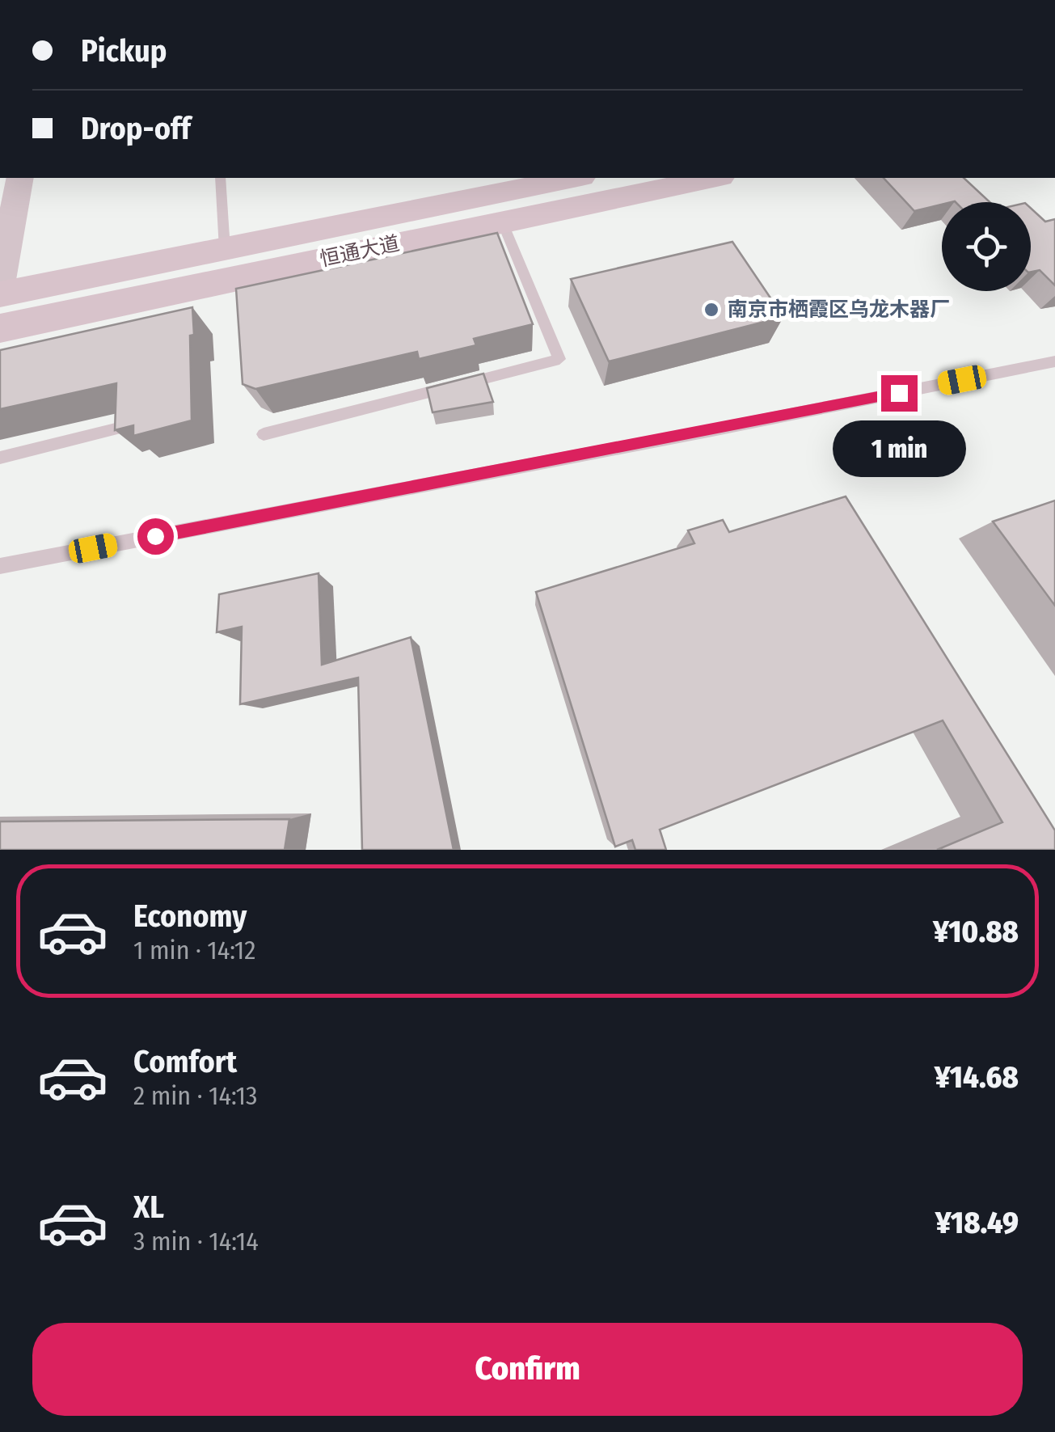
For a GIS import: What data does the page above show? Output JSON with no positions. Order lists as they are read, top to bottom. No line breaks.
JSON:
{"streets":{"main road":["恒通大道"]},"places":["南京市栖霞区乌龙木器厂"],"page":{"banner":["Pickup","Drop-off"],"bubble":"1 min","list":[{"name":"Economy","note":"1 min · 14:12","value":"¥10.88"},{"name":"Comfort","note":"2 min · 14:13","value":"¥14.68"},{"name":"XL","note":"3 min · 14:14","value":"¥18.49"}],"buttons":"Confirm"}}
